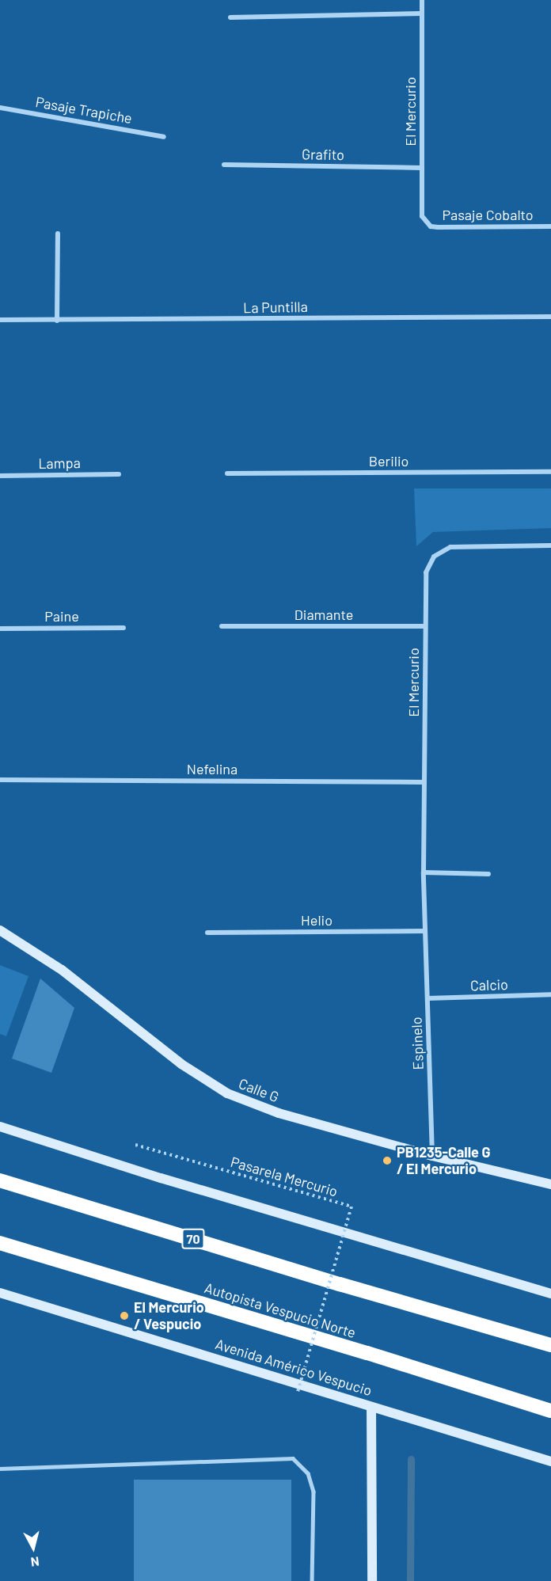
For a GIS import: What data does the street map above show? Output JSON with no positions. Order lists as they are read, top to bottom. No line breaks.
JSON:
{"streets":{"highway":["70","Autopista Vespucio Norte"],"main road":["Calle G","Avenida Américo Vespucio"],"street":["Pasaje Trapiche","El Mercurio","Grafito","Pasaje Cobalto","La Puntilla","Berilio","Lampa","Diamante","Paine","Nefelina","Helio","Calcio","Espinelo"],"path":["Pasarela Mercurio"]},"crossings":[["El Mercurio","Grafito"],["El Mercurio","Pasaje Cobalto"],["El Mercurio","Diamante"],["El Mercurio","Nefelina"],["El Mercurio","Helio"],["El Mercurio","Espinelo"],["Helio","Espinelo"],["Calcio","Espinelo"],["Espinelo","Calle G"]],"places":["PB1235-Calle G / El Mercurio","El Mercurio / Vespucio"],"north":"bottom"}
